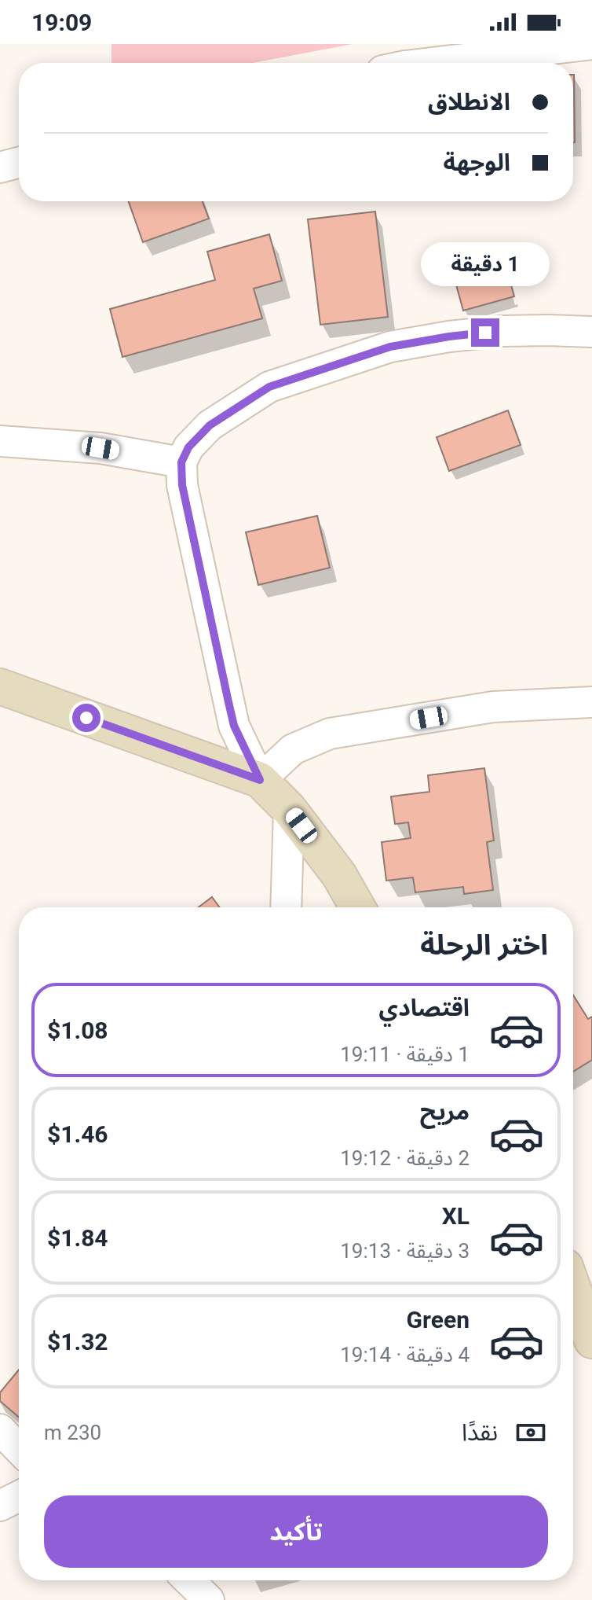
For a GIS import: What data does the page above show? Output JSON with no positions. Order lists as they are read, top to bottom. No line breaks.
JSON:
{"page":{"status":"19:09","banner":["الانطلاق","الوجهة"],"bubble":"1 دقيقة","heading":"اختر الرحلة","list":[{"name":"اقتصادي","note":"1 دقيقة · 19:11","value":"$1.08"},{"name":"مريح","note":"2 دقيقة · 19:12","value":"$1.46"},{"name":"XL","note":"3 دقيقة · 19:13","value":"$1.84"},{"name":"Green","note":"4 دقيقة · 19:14","value":"$1.32"}],"pay":["نقدًا","230 m"],"buttons":"تأكيد"}}
